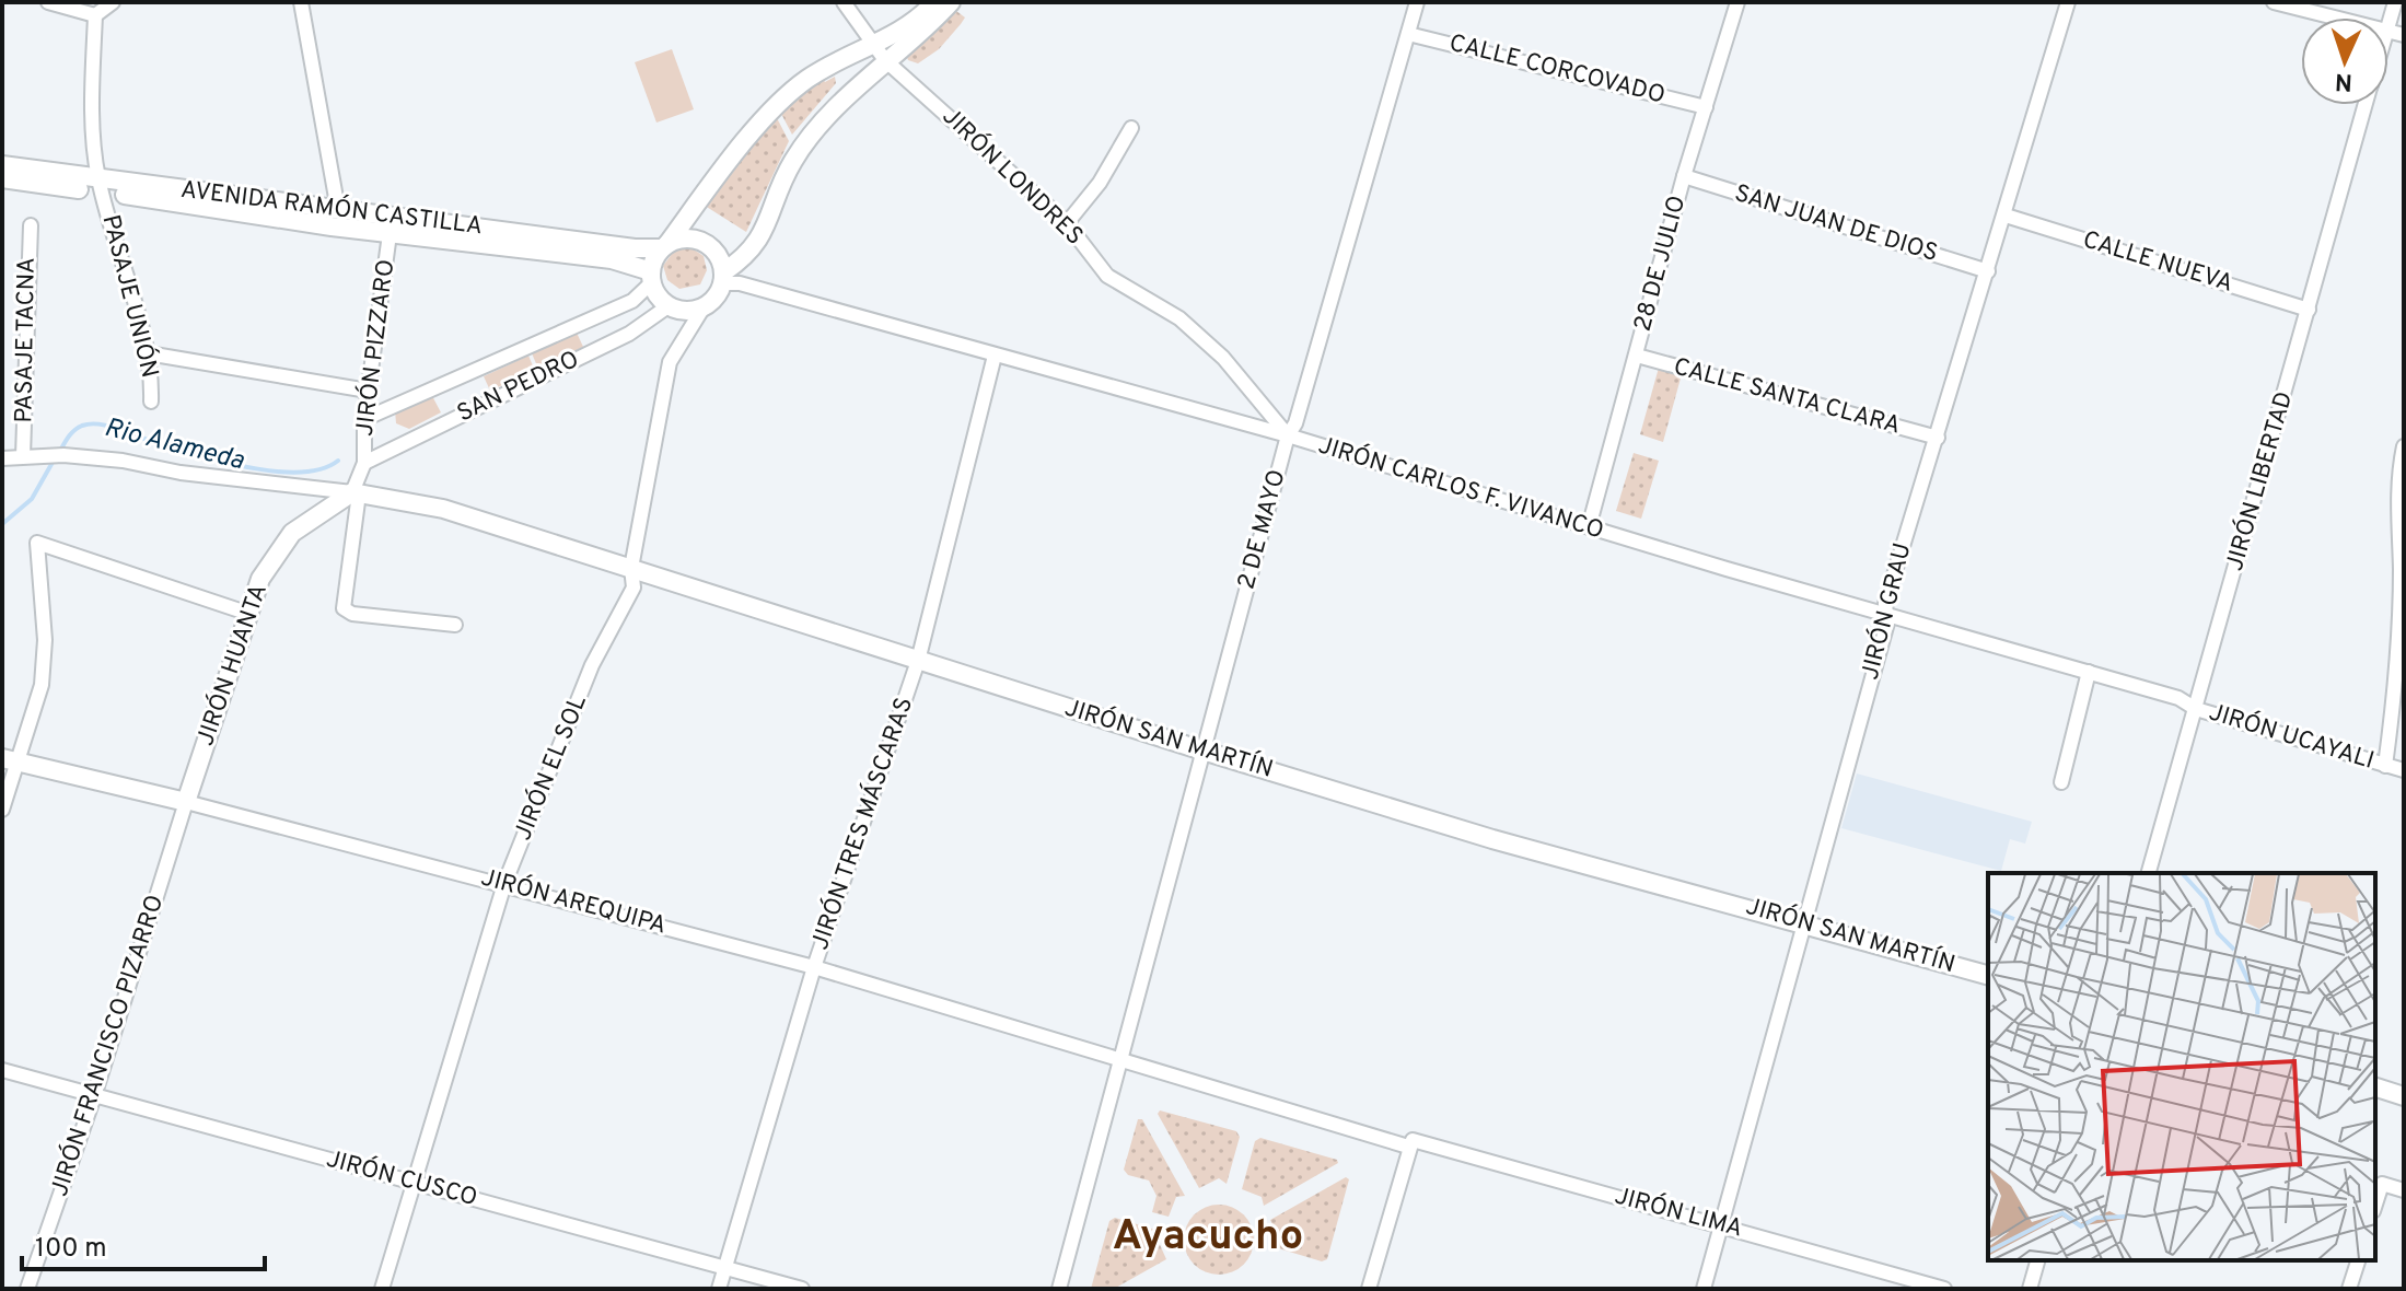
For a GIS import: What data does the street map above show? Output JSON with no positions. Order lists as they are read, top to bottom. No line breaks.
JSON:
{"streets":{"street":["CALLE CORCOVADO","JIRÓN LONDRES","AVENIDA RAMÓN CASTILLA","SAN JUAN DE DIOS","CALLE NUEVA","28 DE JULIO","PASAJE UNIÓN","PASAJE TACNA","JIRÓN PIZZARO","SAN PEDRO","CALLE SANTA CLARA","JIRÓN LIBERTAD","JIRÓN CARLOS F. VIVANCO","2 DE MAYO","JIRÓN GRAU","JIRÓN HUANTA","JIRÓN UCAYALI","JIRÓN SAN MARTÍN","JIRÓN EL SOL","JIRÓN TRES MÁSCARAS","JIRÓN AREQUIPA","JIRÓN FRANCISCO PIZARRO","JIRÓN CUSCO","JIRÓN LIMA"]},"crossings":[["CALLE CORCOVADO","28 DE JULIO"],["CALLE CORCOVADO","2 DE MAYO"],["JIRÓN LONDRES","JIRÓN CARLOS F. VIVANCO"],["JIRÓN LONDRES","2 DE MAYO"],["AVENIDA RAMÓN CASTILLA","PASAJE UNIÓN"],["AVENIDA RAMÓN CASTILLA","JIRÓN PIZZARO"],["AVENIDA RAMÓN CASTILLA","SAN PEDRO"],["AVENIDA RAMÓN CASTILLA","JIRÓN CARLOS F. VIVANCO"],["AVENIDA RAMÓN CASTILLA","JIRÓN EL SOL"],["SAN JUAN DE DIOS","28 DE JULIO"],["SAN JUAN DE DIOS","JIRÓN GRAU"],["CALLE NUEVA","JIRÓN LIBERTAD"],["CALLE NUEVA","JIRÓN GRAU"],["28 DE JULIO","CALLE SANTA CLARA"],["28 DE JULIO","JIRÓN CARLOS F. VIVANCO"],["JIRÓN PIZZARO","SAN PEDRO"],["SAN PEDRO","JIRÓN CARLOS F. VIVANCO"],["SAN PEDRO","JIRÓN EL SOL"],["CALLE SANTA CLARA","JIRÓN GRAU"],["JIRÓN LIBERTAD","JIRÓN CARLOS F. VIVANCO"],["JIRÓN LIBERTAD","JIRÓN UCAYALI"],["JIRÓN CARLOS F. VIVANCO","2 DE MAYO"],["JIRÓN CARLOS F. VIVANCO","JIRÓN GRAU"],["JIRÓN CARLOS F. VIVANCO","JIRÓN UCAYALI"],["JIRÓN CARLOS F. VIVANCO","JIRÓN EL SOL"],["JIRÓN CARLOS F. VIVANCO","JIRÓN TRES MÁSCARAS"],["2 DE MAYO","JIRÓN SAN MARTÍN"],["2 DE MAYO","JIRÓN AREQUIPA"],["2 DE MAYO","JIRÓN LIMA"],["JIRÓN GRAU","JIRÓN SAN MARTÍN"],["JIRÓN GRAU","JIRÓN LIMA"],["JIRÓN HUANTA","JIRÓN SAN MARTÍN"],["JIRÓN HUANTA","JIRÓN AREQUIPA"],["JIRÓN HUANTA","JIRÓN FRANCISCO PIZARRO"],["JIRÓN SAN MARTÍN","JIRÓN EL SOL"],["JIRÓN SAN MARTÍN","JIRÓN TRES MÁSCARAS"],["JIRÓN EL SOL","JIRÓN AREQUIPA"],["JIRÓN EL SOL","JIRÓN CUSCO"],["JIRÓN TRES MÁSCARAS","JIRÓN AREQUIPA"],["JIRÓN TRES MÁSCARAS","JIRÓN CUSCO"],["JIRÓN AREQUIPA","JIRÓN FRANCISCO PIZARRO"],["JIRÓN AREQUIPA","JIRÓN LIMA"],["JIRÓN FRANCISCO PIZARRO","JIRÓN CUSCO"]],"districts":["Ayacucho"],"water":["Rio Alameda"],"scale_bar":"100 m","north":"bottom"}
